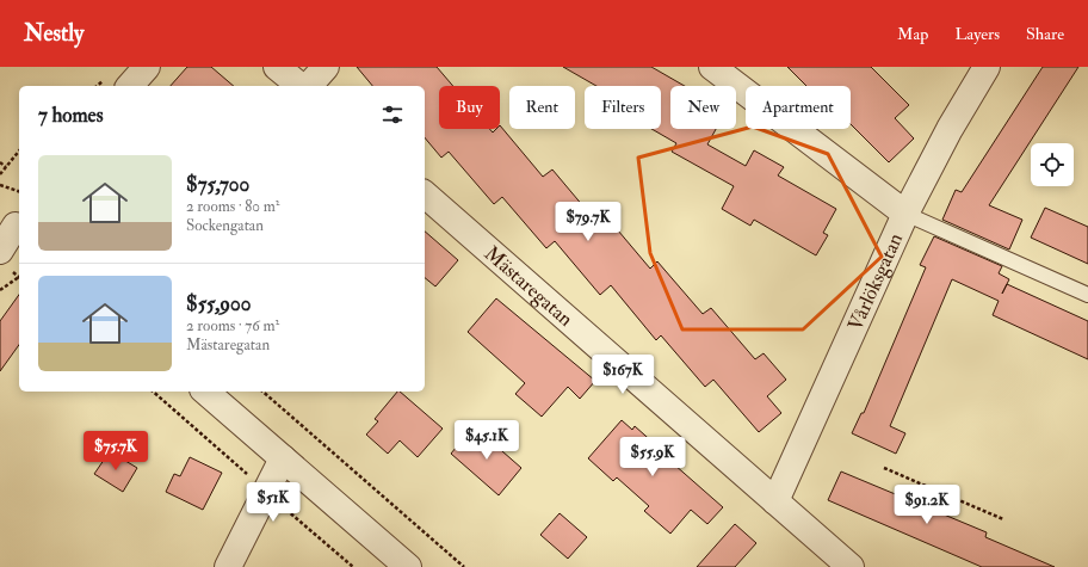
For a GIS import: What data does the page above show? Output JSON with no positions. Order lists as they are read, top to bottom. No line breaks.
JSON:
{"streets":{"street":["Vårlöksgatan","Mästaregatan"]},"crossings":[["Vårlöksgatan","Mästaregatan"]],"page":{"header":"Nestly","nav":["Map","Layers","Share"],"chip":["Buy","Rent","Filters","New","Apartment"],"heading":"7 homes","list":[{"name":"$75,700","note":"2 rooms · 80 m² · Sockengatan"},{"name":"$55,900","note":"2 rooms · 76 m² · Mästaregatan"}],"price":["$79.7K","$167K","$45.1K","$75.7K","$55.9K","$51K","$91.2K"]}}
